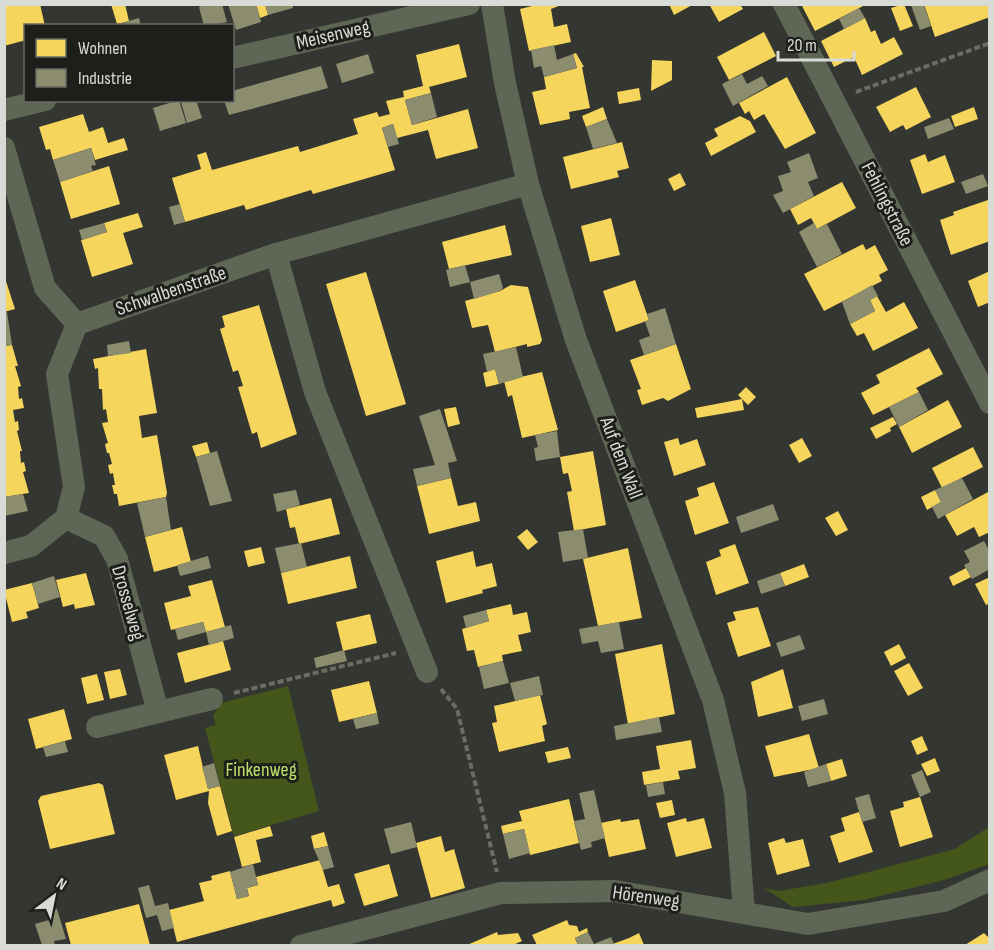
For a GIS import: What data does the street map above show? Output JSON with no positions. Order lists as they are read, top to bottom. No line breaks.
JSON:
{"streets":{"street":["Meisenweg","Fehlingstraße","Schwalbenstraße","Auf dem Wall","Drosselweg","Hörenweg"]},"crossings":[["Schwalbenstraße","Auf dem Wall"],["Auf dem Wall","Hörenweg"]],"parks":["Finkenweg"],"legend":["Wohnen","Industrie"],"scale_bar":"20 m","north":"top right"}
